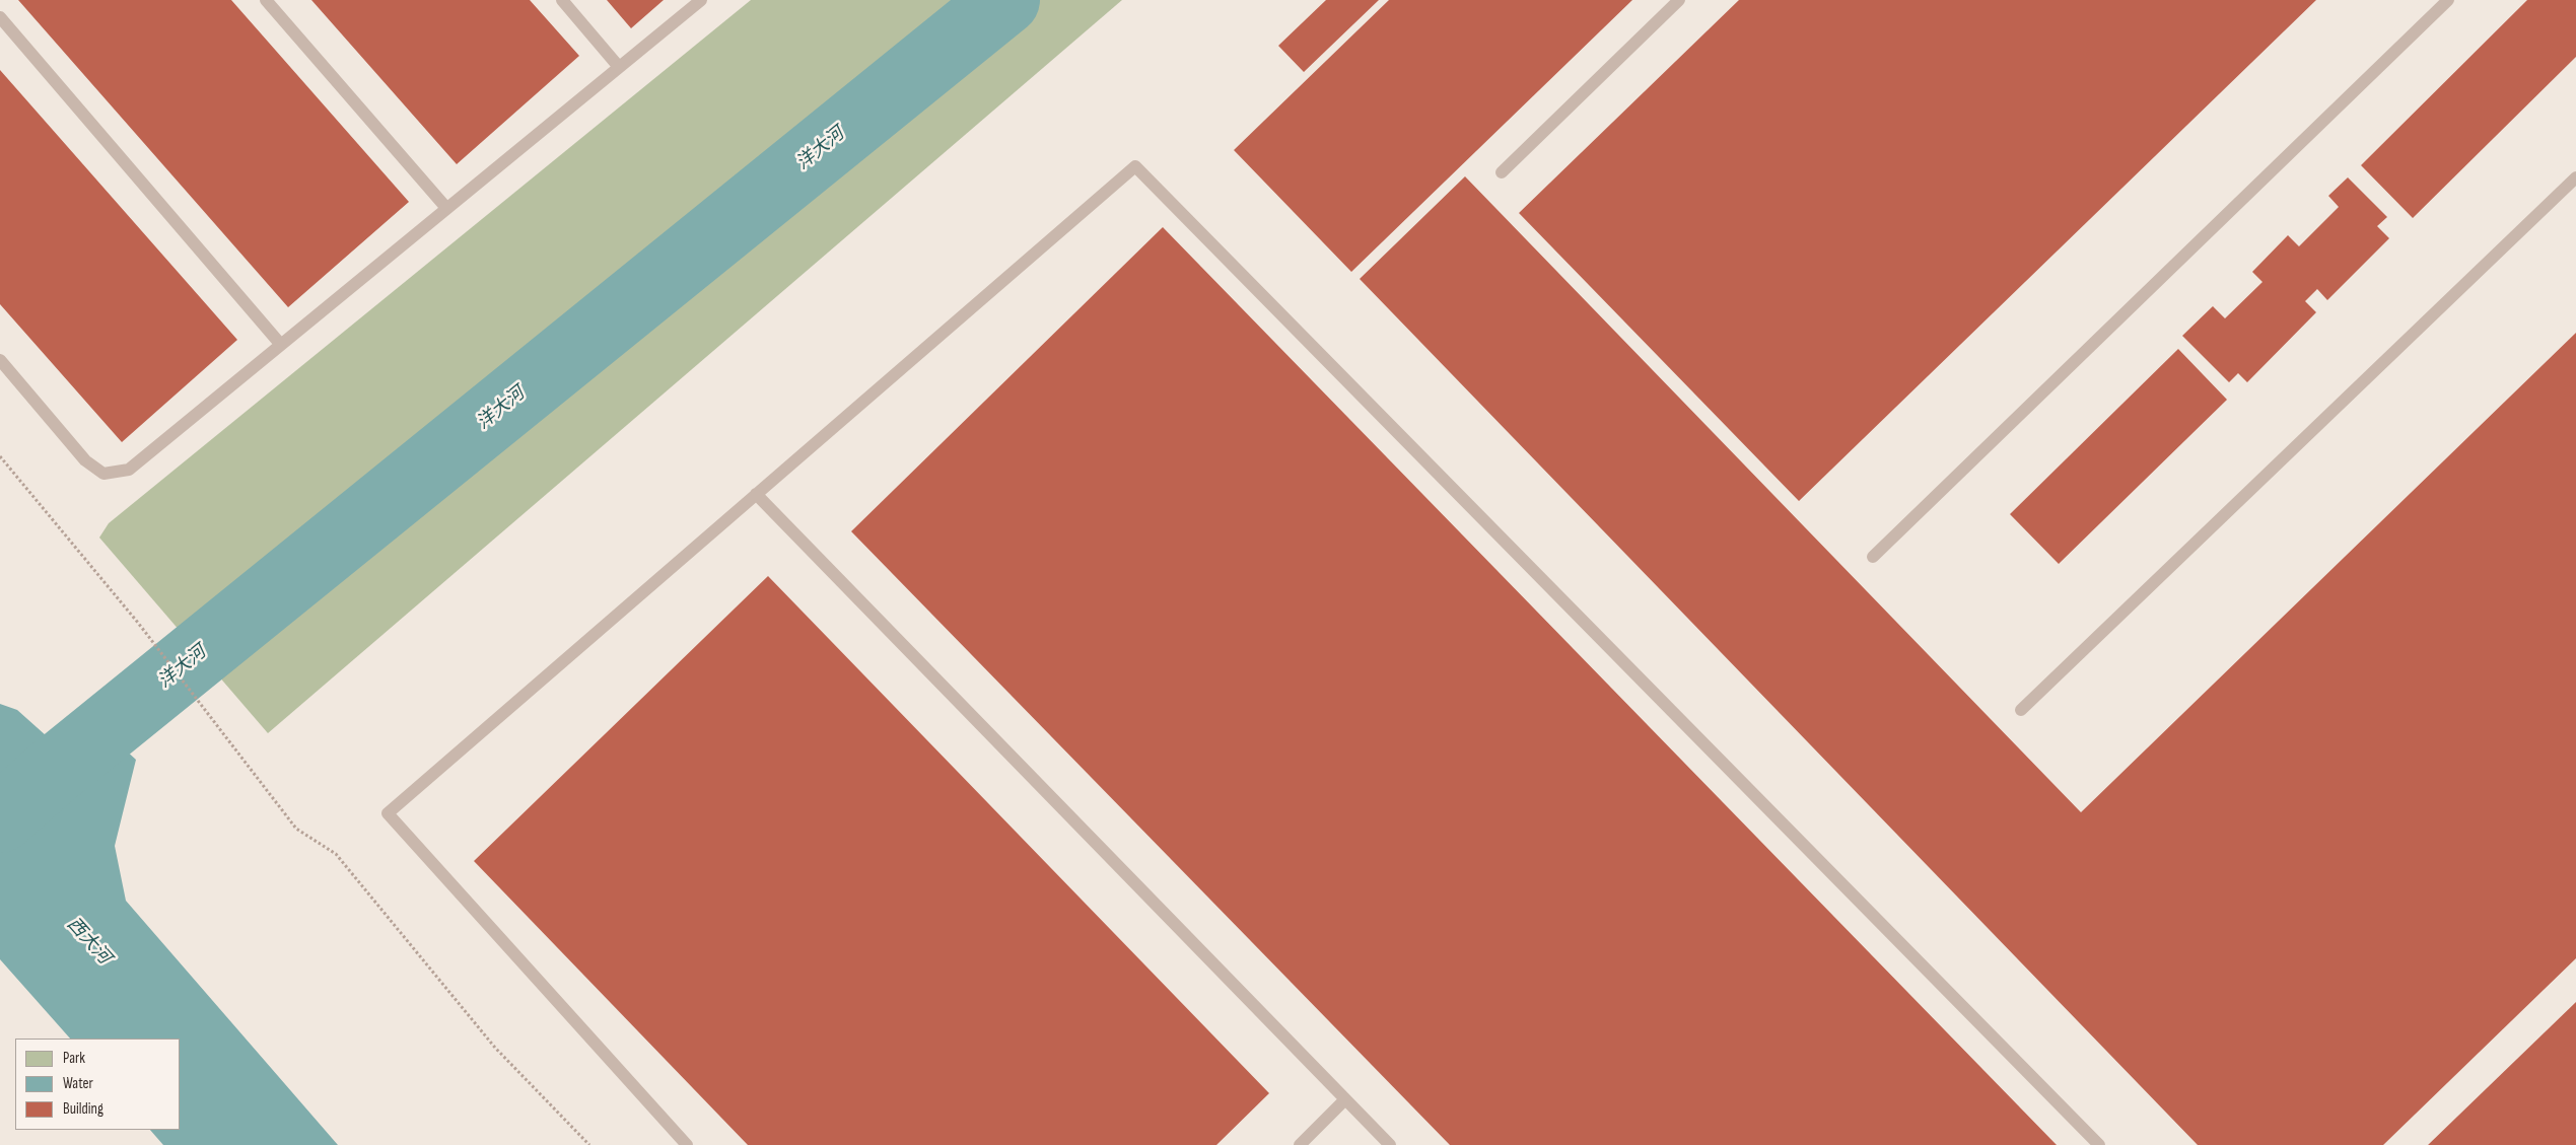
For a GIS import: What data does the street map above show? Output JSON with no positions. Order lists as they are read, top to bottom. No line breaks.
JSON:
{"water":["洋大河","西大河"],"legend":["Park","Water","Building"]}
